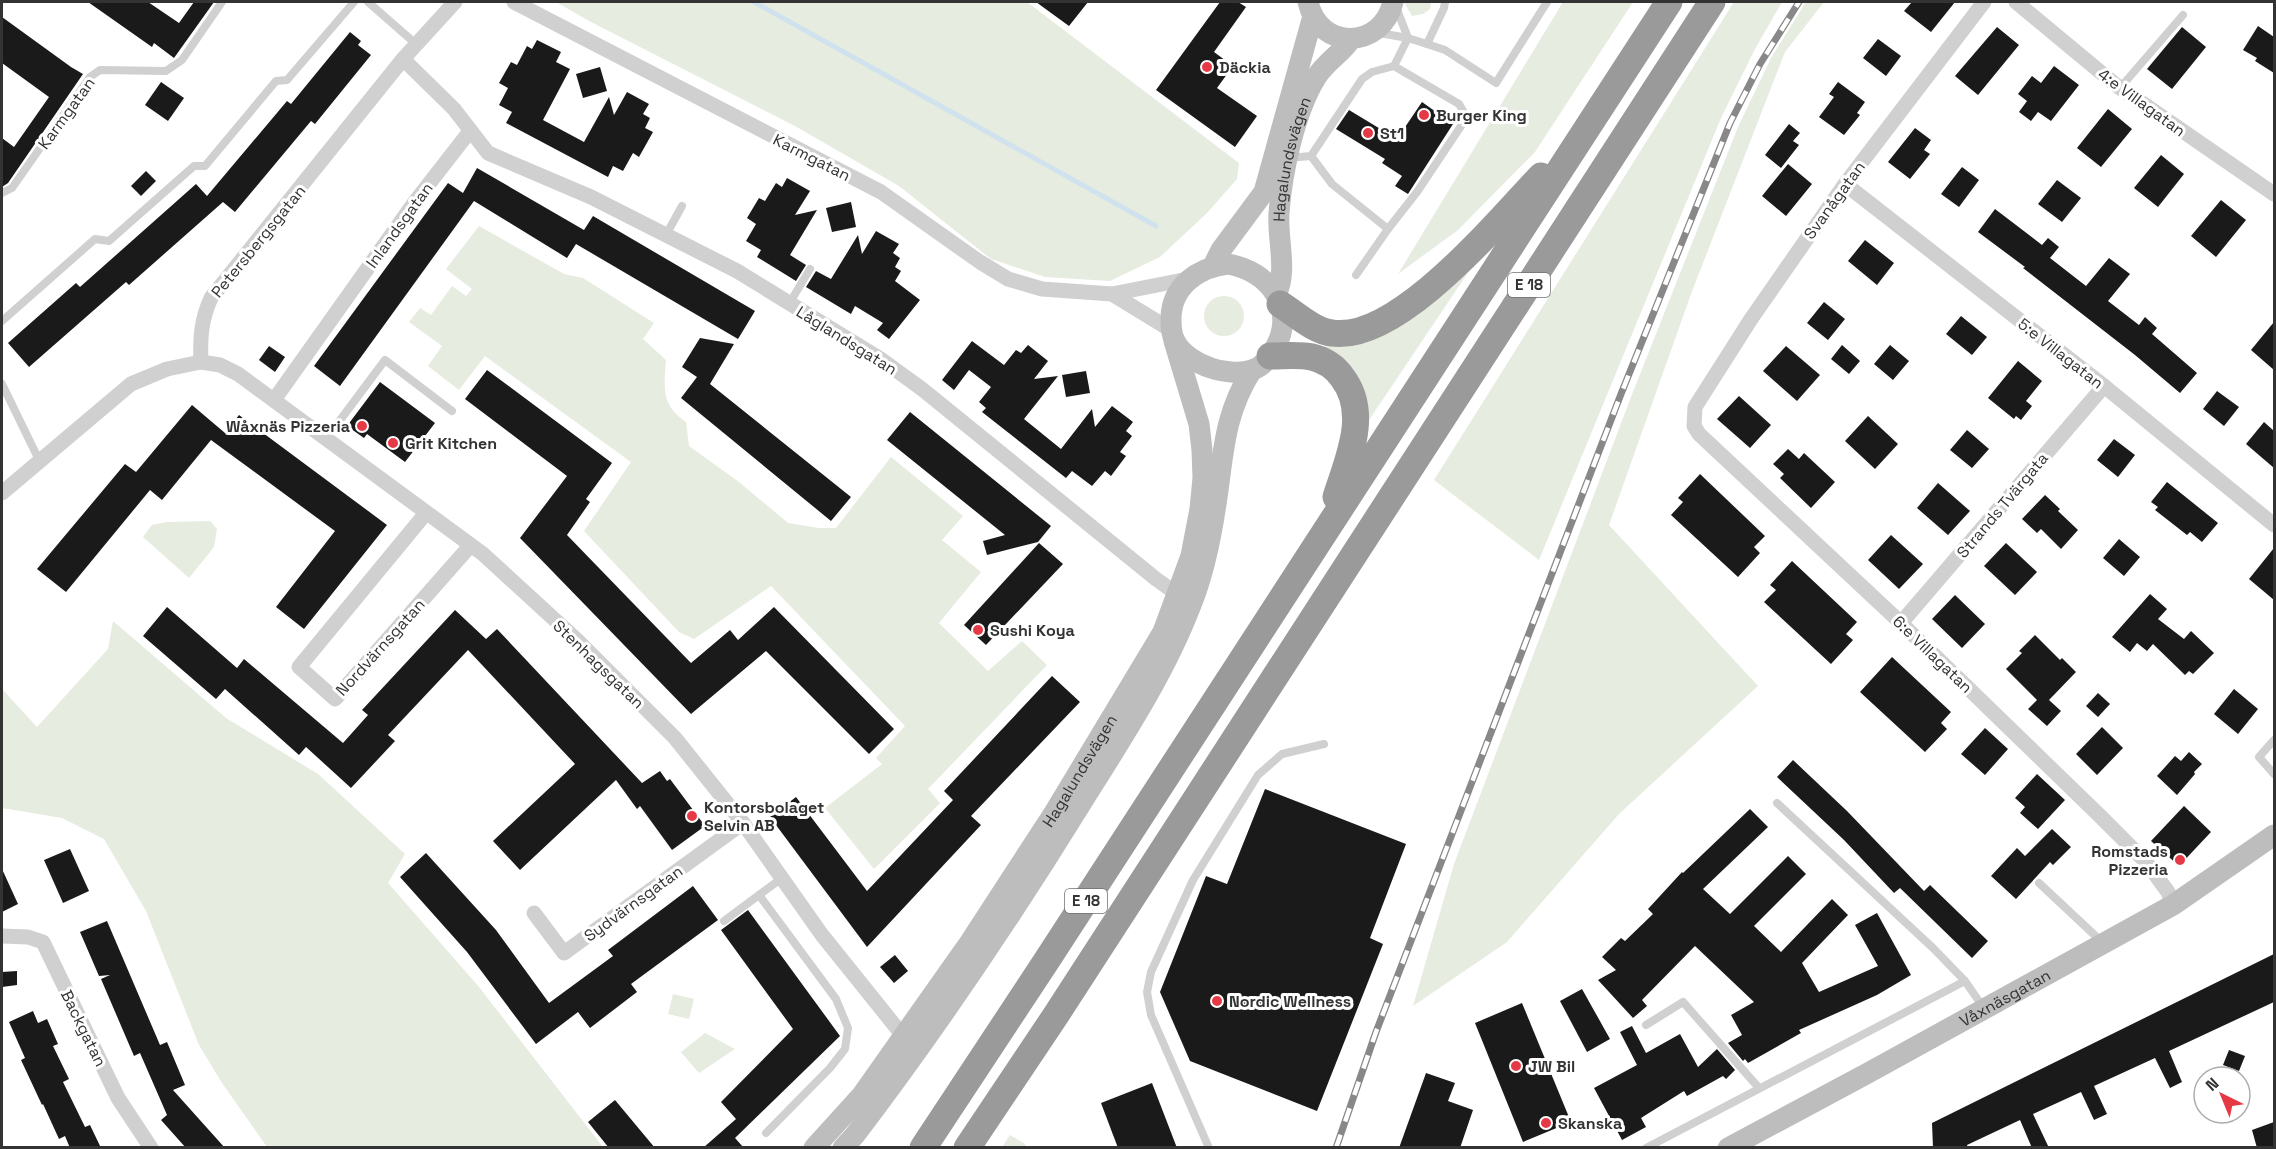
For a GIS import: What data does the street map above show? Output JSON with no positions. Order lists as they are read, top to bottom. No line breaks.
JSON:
{"streets":{"highway":["E 18"],"street":["4:e Villagatan","Karmgatan","Hagalundsvägen","Svanågatan","Inlandsgatan","Petersbergsgatan","Låglandsgatan","5:e Villagatan","Strands Tvärgata","Nordvärnsgatan","6:e Villagatan","Stenhagsgatan","Sydvärnsgatan","Våxnäsgatan","Backgatan"]},"crossings":[["Karmgatan","Hagalundsvägen"],["Hagalundsvägen","Låglandsgatan"],["Hagalundsvägen","Stenhagsgatan"],["Svanågatan","5:e Villagatan"],["Svanågatan","6:e Villagatan"],["Inlandsgatan","Låglandsgatan"],["Inlandsgatan","Stenhagsgatan"],["Petersbergsgatan","Stenhagsgatan"],["5:e Villagatan","Strands Tvärgata"],["Strands Tvärgata","6:e Villagatan"],["Nordvärnsgatan","Stenhagsgatan"],["6:e Villagatan","Våxnäsgatan"],["Stenhagsgatan","Sydvärnsgatan"]],"places":["Däckia","Burger King","St1","Wåxnäs Pizzeria","Grit Kitchen","Sushi Koya","Kontorsbolaget Selvin AB","Romstads Pizzeria","Nordic Wellness","JW Bil","Skanska"],"north":"top left"}
